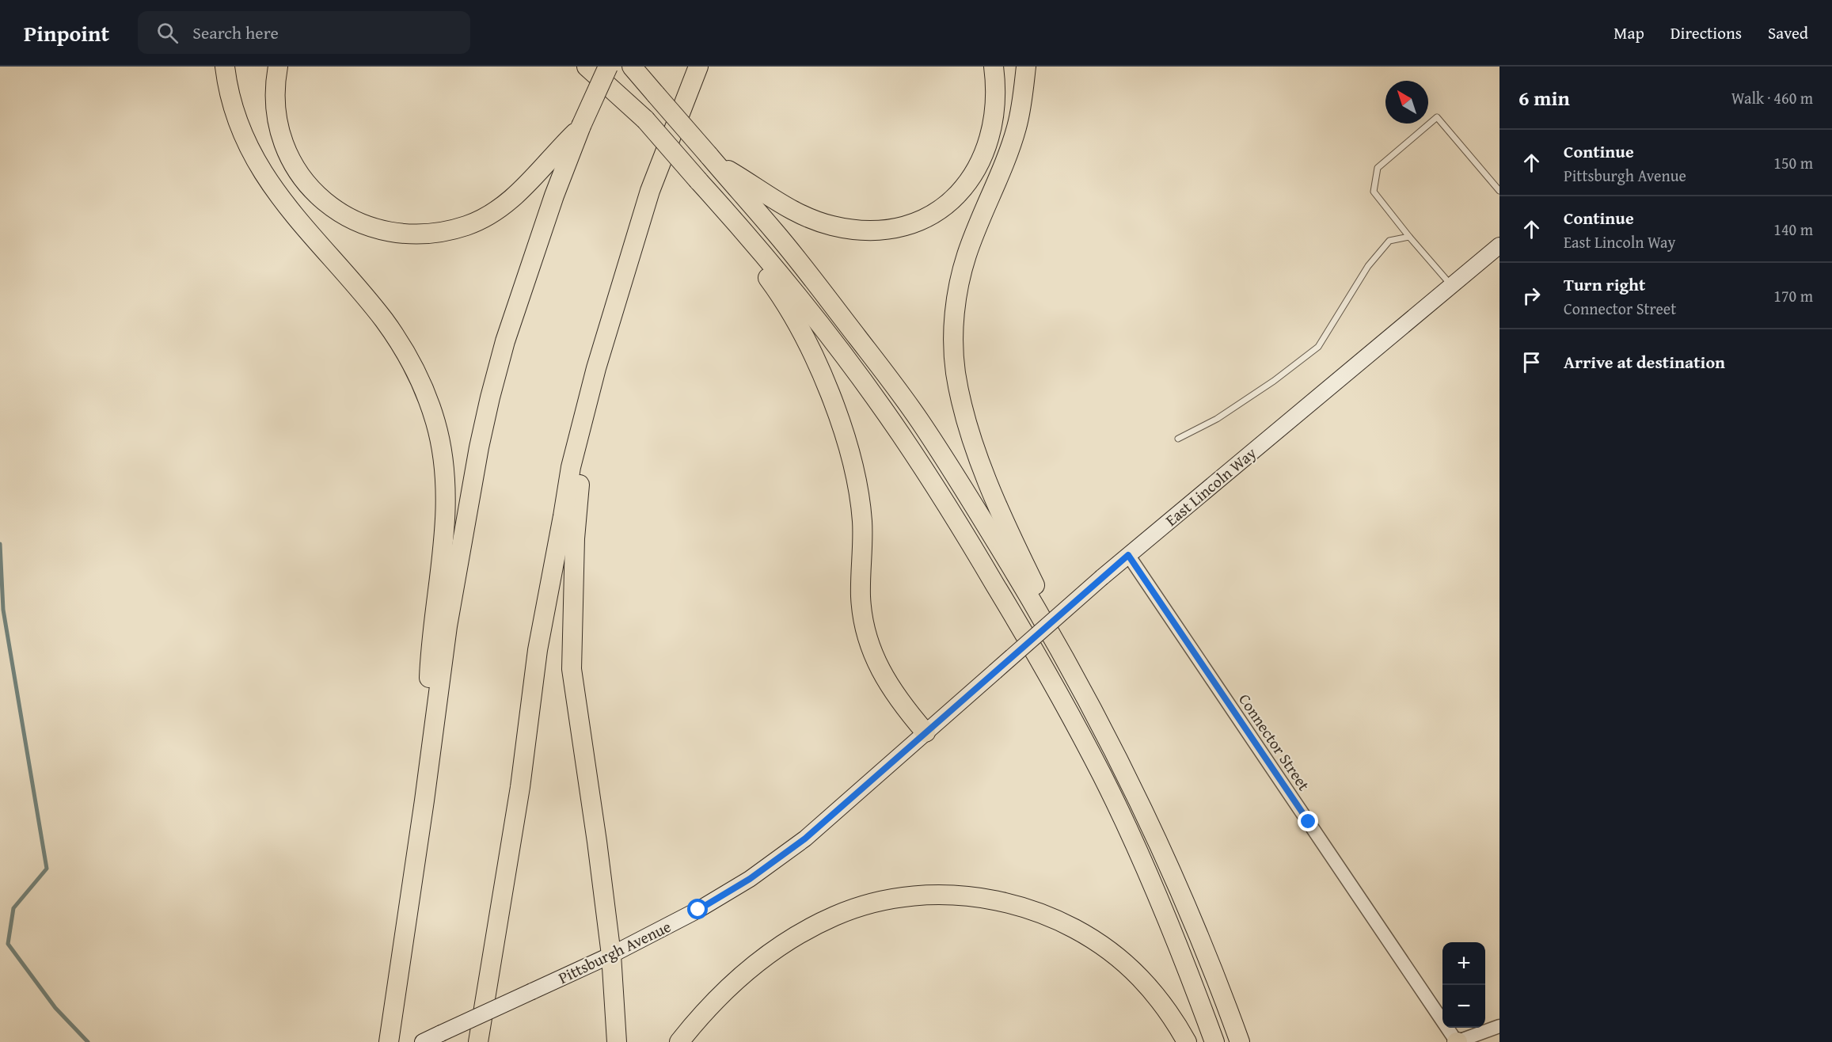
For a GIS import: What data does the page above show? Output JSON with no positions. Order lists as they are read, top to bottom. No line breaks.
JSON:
{"streets":{"main road":["East Lincoln Way","Pittsburgh Avenue"],"street":["Connector Street"]},"crossings":[["East Lincoln Way","Connector Street"],["East Lincoln Way","Pittsburgh Avenue"]],"north":"top left","page":{"header":"Pinpoint","search":"Search here","nav":["Map","Directions","Saved"],"heading":["6 min","Walk · 460 m"],"list":[["Continue","Pittsburgh Avenue","150 m"],["Continue","East Lincoln Way","140 m"],["Turn right","Connector Street","170 m"],"Arrive at destination"],"map_buttons":["+","−"]}}
